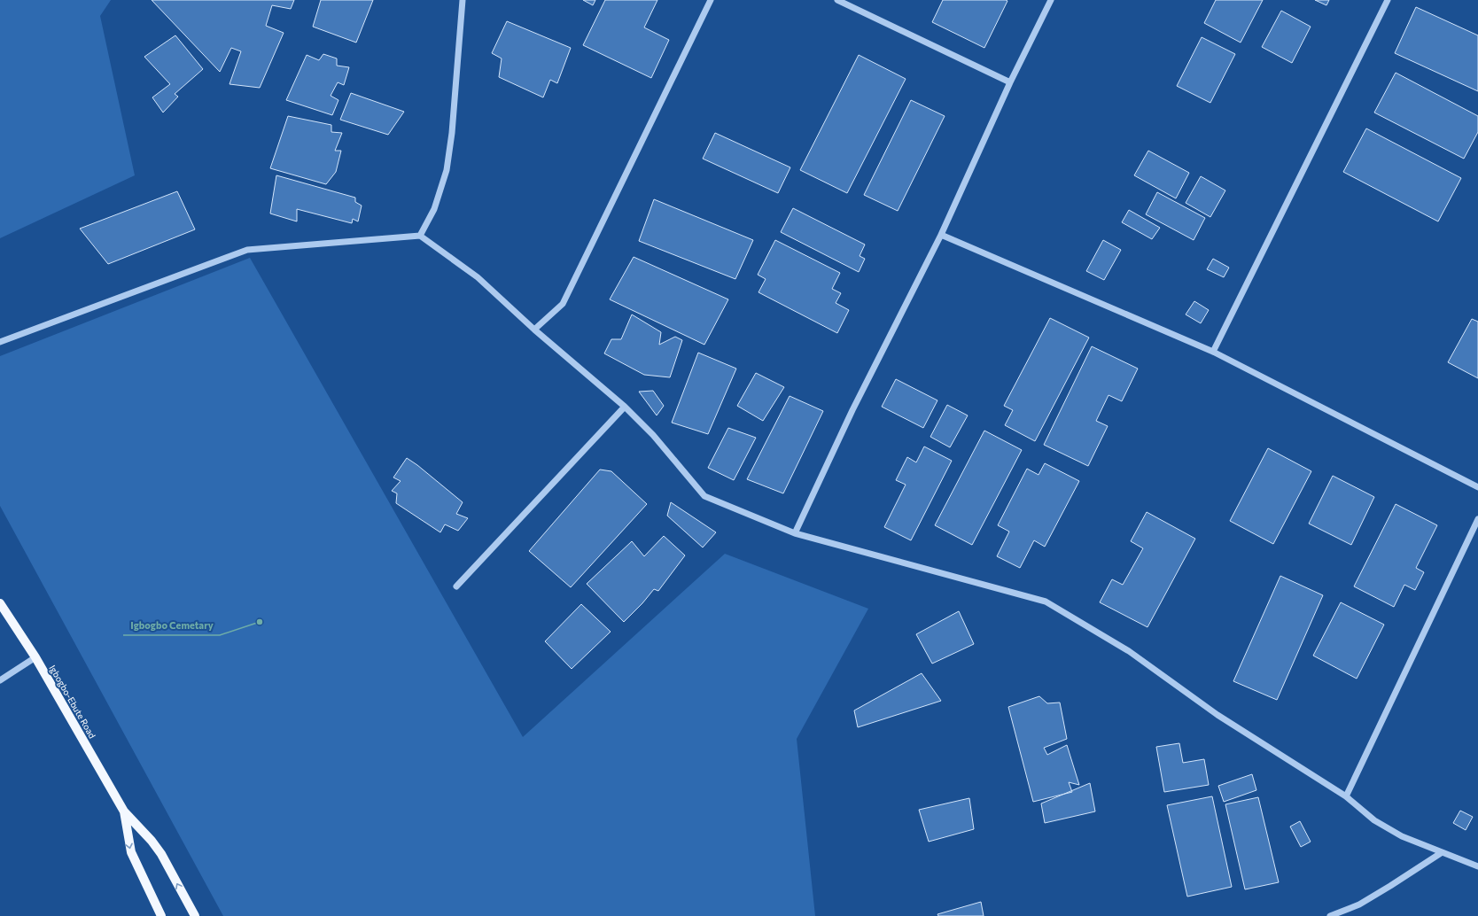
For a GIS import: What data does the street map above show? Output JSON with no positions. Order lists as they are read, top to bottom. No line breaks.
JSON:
{"streets":{"main road":["Igbogbo-Ebute Road"]},"places":["Igbogbo Cemetary"]}
